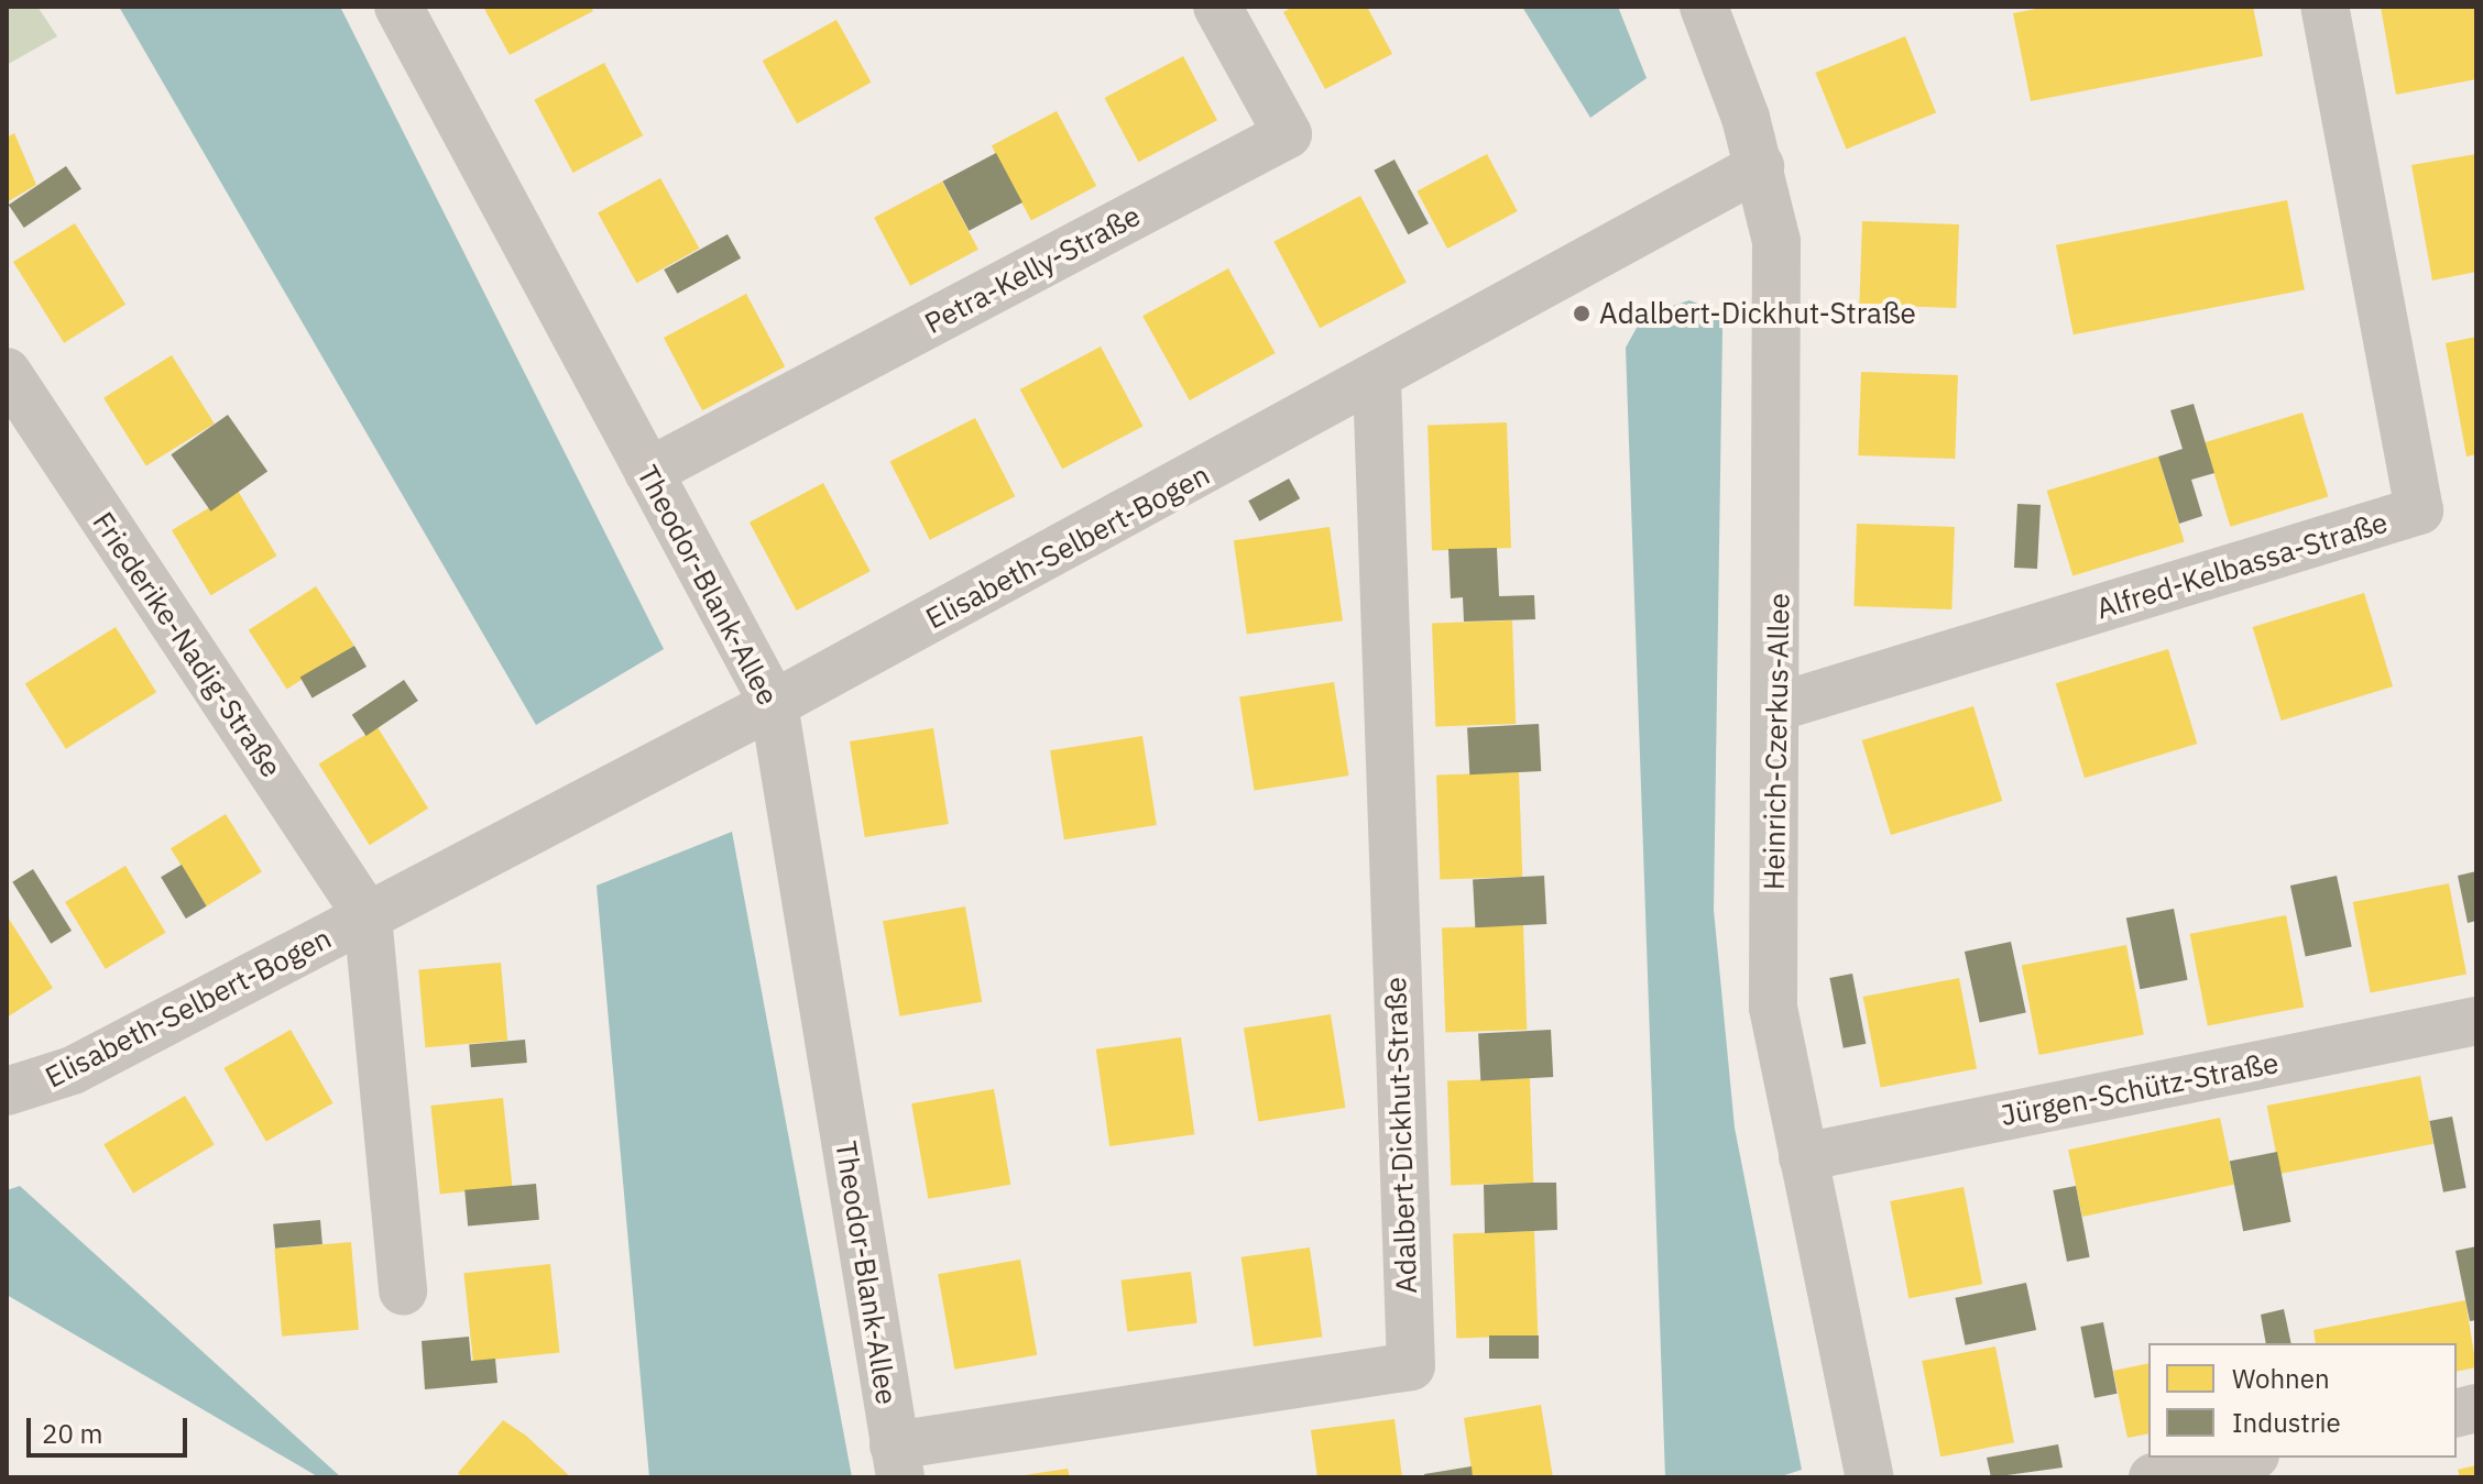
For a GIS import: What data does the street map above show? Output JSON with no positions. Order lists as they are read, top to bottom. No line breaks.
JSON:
{"streets":{"street":["Petra-Kelly-Straße","Elisabeth-Selbert-Bogen","Alfred-Kelbassa-Straße","Theodor-Blank-Allee","Friederike-Nadig-Straße","Heinrich-Czerkus-Allee","Jürgen-Schütz-Straße","Adalbert-Dickhut-Straße"]},"crossings":[["Petra-Kelly-Straße","Theodor-Blank-Allee"],["Elisabeth-Selbert-Bogen","Theodor-Blank-Allee"],["Elisabeth-Selbert-Bogen","Friederike-Nadig-Straße"],["Elisabeth-Selbert-Bogen","Heinrich-Czerkus-Allee"],["Elisabeth-Selbert-Bogen","Adalbert-Dickhut-Straße"],["Alfred-Kelbassa-Straße","Heinrich-Czerkus-Allee"],["Theodor-Blank-Allee","Adalbert-Dickhut-Straße"],["Heinrich-Czerkus-Allee","Jürgen-Schütz-Straße"]],"places":["Adalbert-Dickhut-Straße"],"legend":["Wohnen","Industrie"],"scale_bar":"20 m"}
